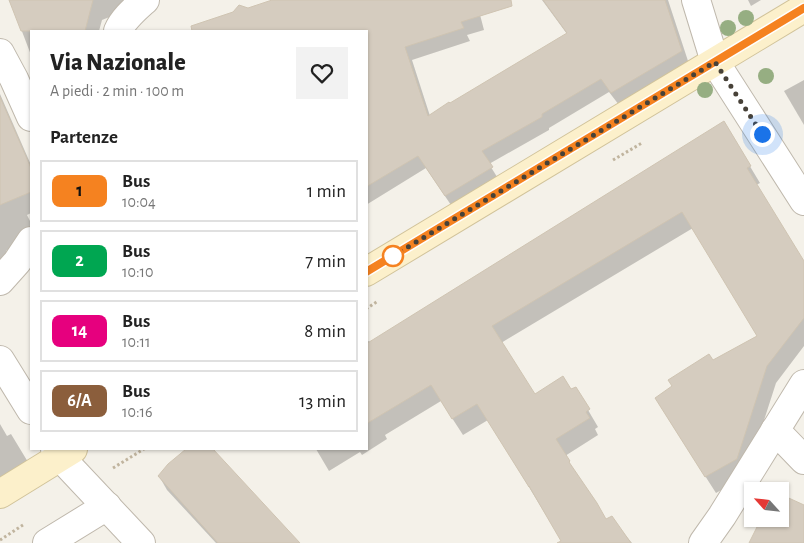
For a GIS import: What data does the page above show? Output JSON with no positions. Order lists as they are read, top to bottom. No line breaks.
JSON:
{"lines":["bus line 1"],"north":"top left","page":{"heading":[["Via Nazionale","A piedi · 2 min · 100 m"],"Partenze"],"list":[{"mark":"1","name":"Bus","note":"10:04","value":"1 min"},{"mark":"2","name":"Bus","note":"10:10","value":"7 min"},{"mark":"14","name":"Bus","note":"10:11","value":"8 min"},{"mark":"6/A","name":"Bus","note":"10:16","value":"13 min"}]}}
